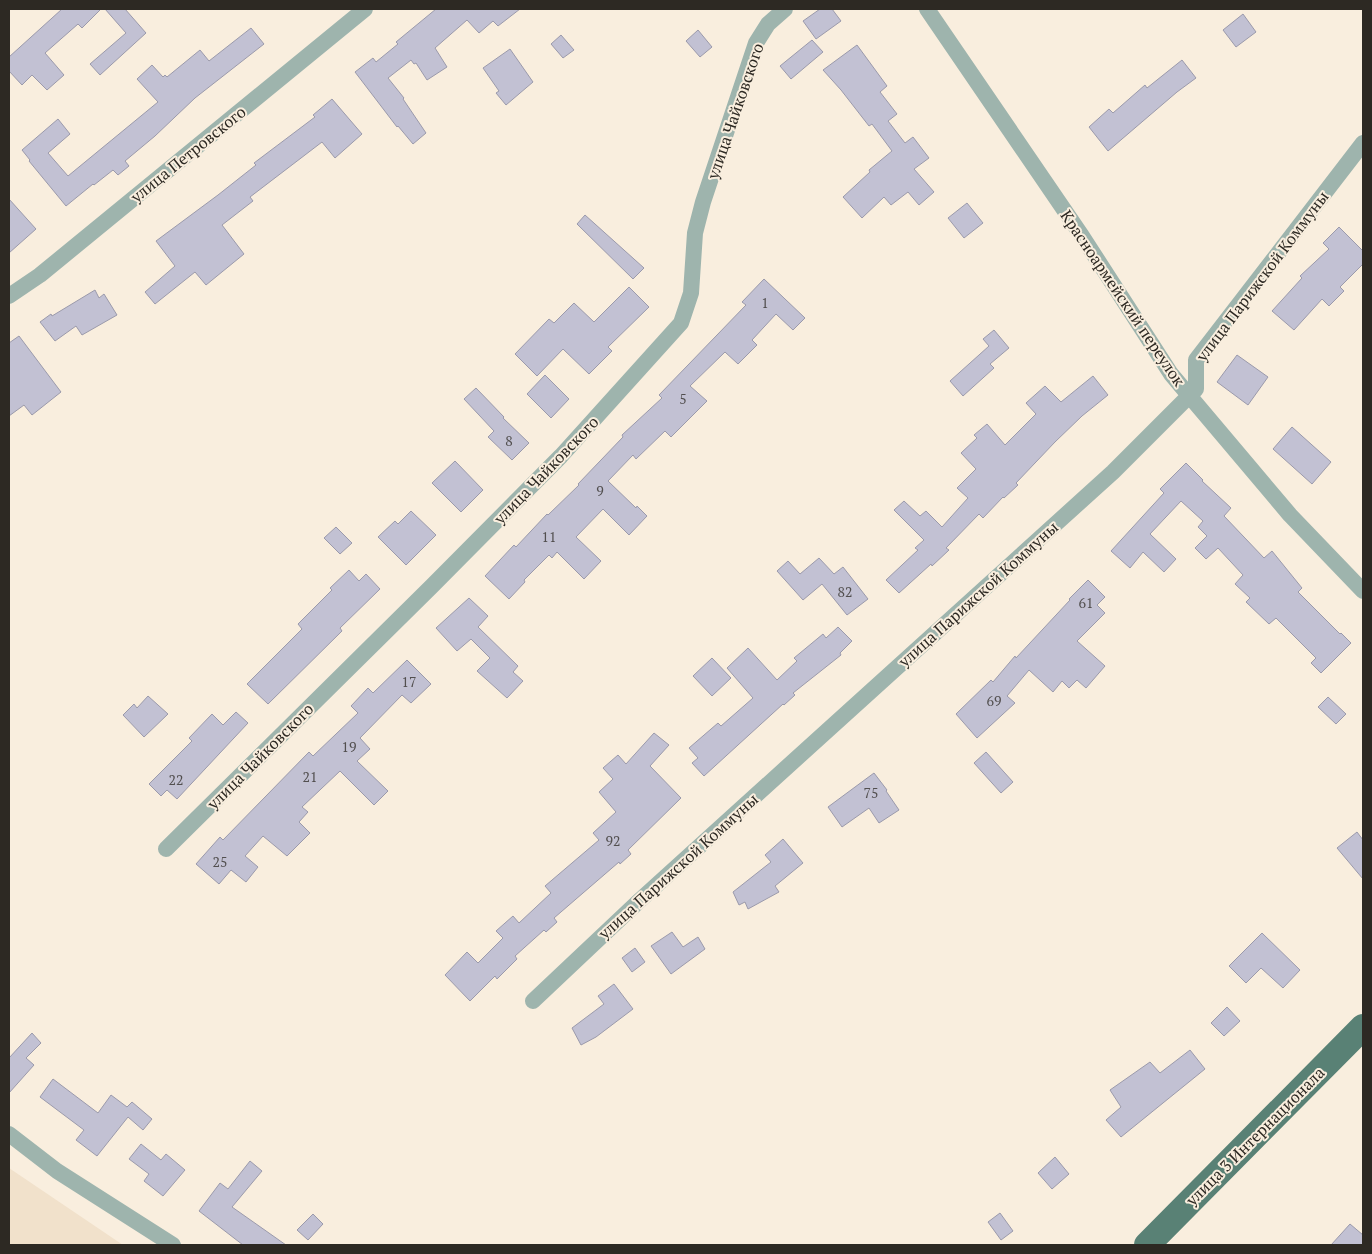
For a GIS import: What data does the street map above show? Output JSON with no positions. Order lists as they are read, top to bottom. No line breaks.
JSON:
{"streets":{"main road":["улица 3 Интернационала"],"street":["улица Чайковского","улица Петровского","улица Парижской Коммуны","Красноармейский переулок"]},"crossings":[["улица Парижской Коммуны","Красноармейский переулок"]],"house_numbers":["1","5","8","9","11","82","61","17","69","19","21","22","75","92","25"]}
